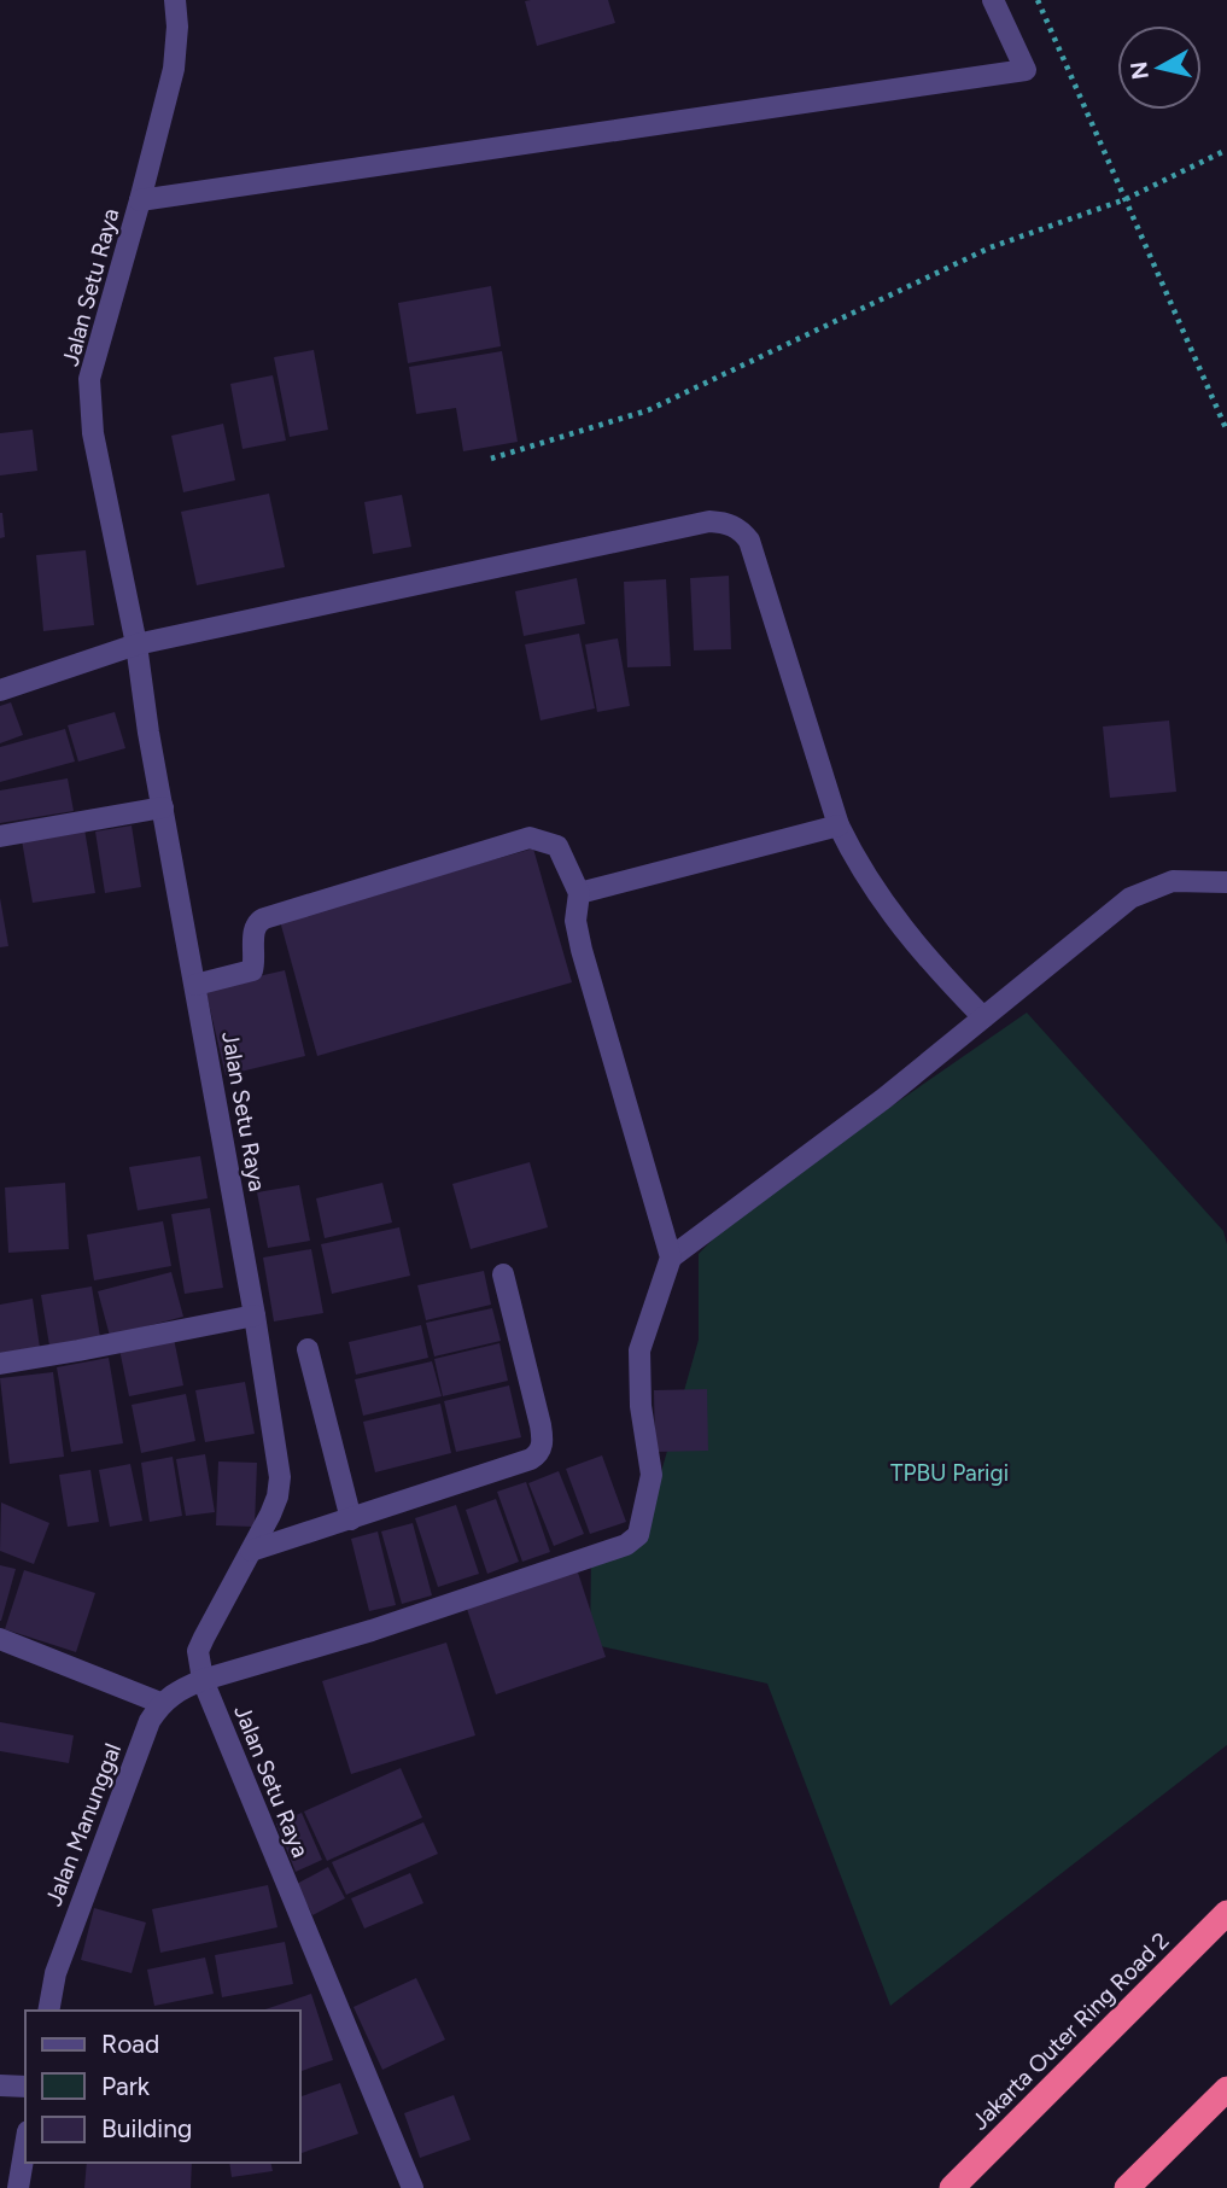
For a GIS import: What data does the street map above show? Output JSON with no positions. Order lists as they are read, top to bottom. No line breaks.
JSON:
{"streets":{"highway":["Jakarta Outer Ring Road 2"],"street":["Jalan Setu Raya","Jalan Manunggal"]},"parks":["TPBU Parigi"],"legend":["Road","Park","Building"],"north":"left"}
